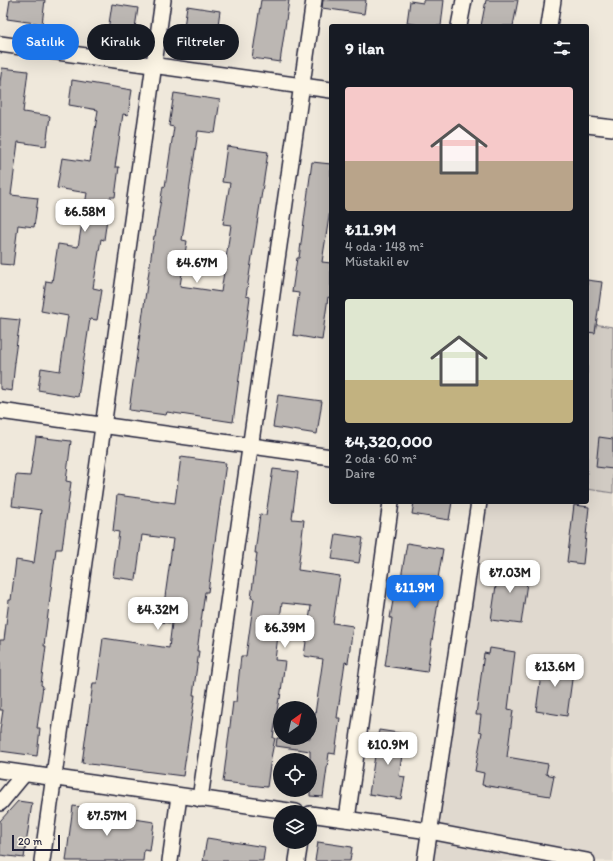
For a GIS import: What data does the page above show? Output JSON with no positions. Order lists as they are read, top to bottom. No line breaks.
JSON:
{"scale_bar":"20 m","north":"top right","page":{"chip":["Satılık","Kiralık","Filtreler"],"heading":"9 ilan","list":[{"name":"₺11.9M","note":"4 oda · 148 m² · Müstakil ev"},{"name":"₺4,320,000","note":"2 oda · 60 m² · Daire"}],"price":["₺6.58M","₺4.67M","₺7.03M","₺11.9M","₺4.32M","₺6.39M","₺13.6M","₺10.9M","₺7.57M"],"scale":"20 m"}}
